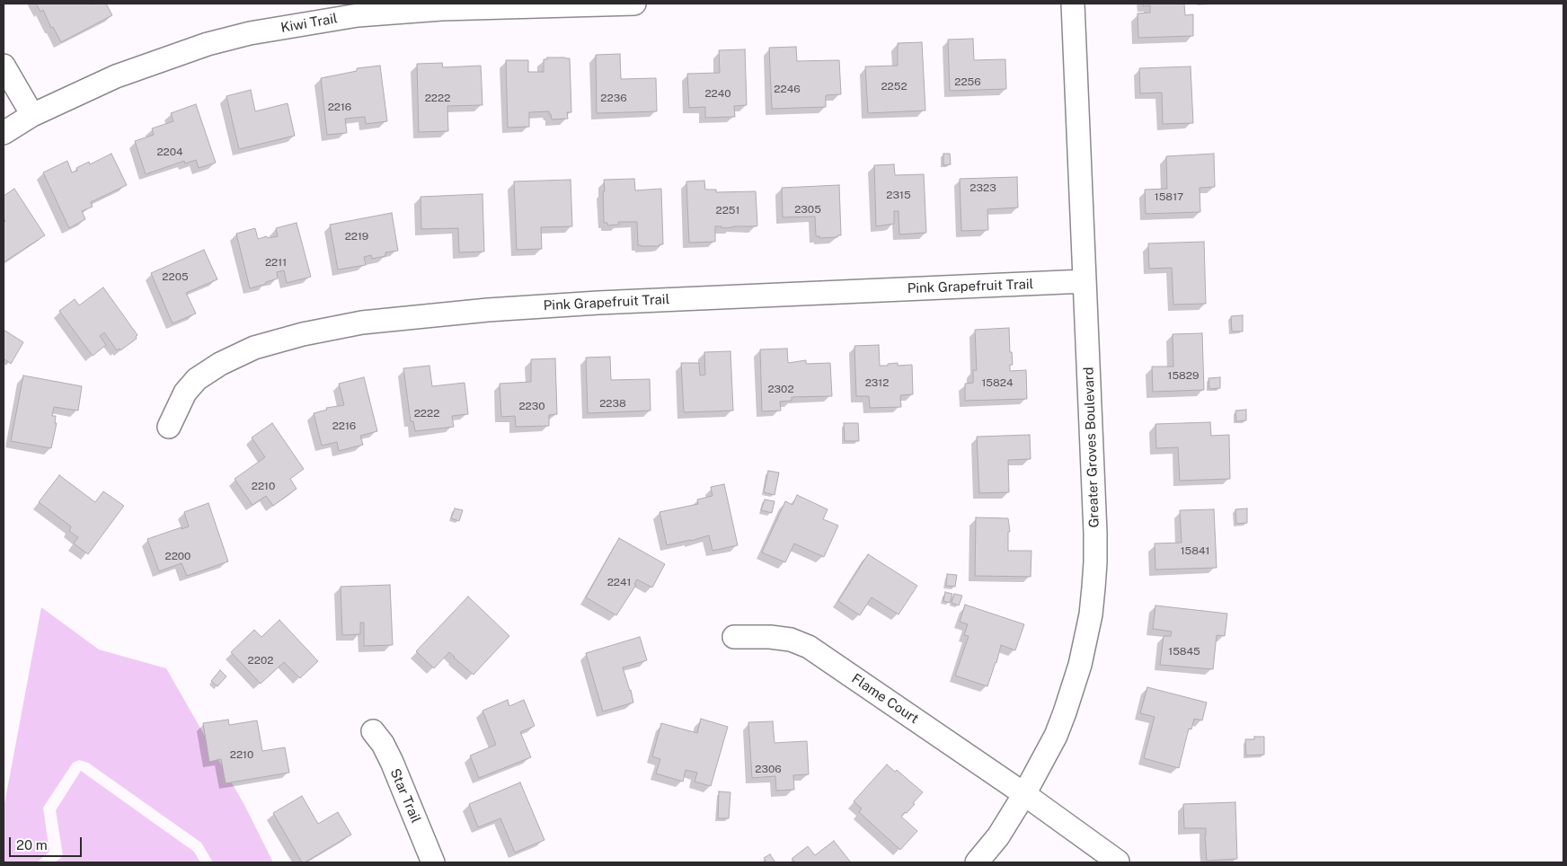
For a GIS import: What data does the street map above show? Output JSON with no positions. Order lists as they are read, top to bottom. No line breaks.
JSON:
{"streets":{"street":["Kiwi Trail","Pink Grapefruit Trail","Greater Groves Boulevard","Flame Court","Star Trail"]},"crossings":[["Pink Grapefruit Trail","Greater Groves Boulevard"],["Greater Groves Boulevard","Flame Court"]],"house_numbers":["2256","2252","2246","2240","2222","2236","2216","2204","2323","2315","15817","2305","2251","2219","2211","2205","15829","2312","15824","2302","2238","2230","2222","2216","2210","15841","2200","2241","15845","2202","2210","2306"],"scale_bar":"20 m"}
